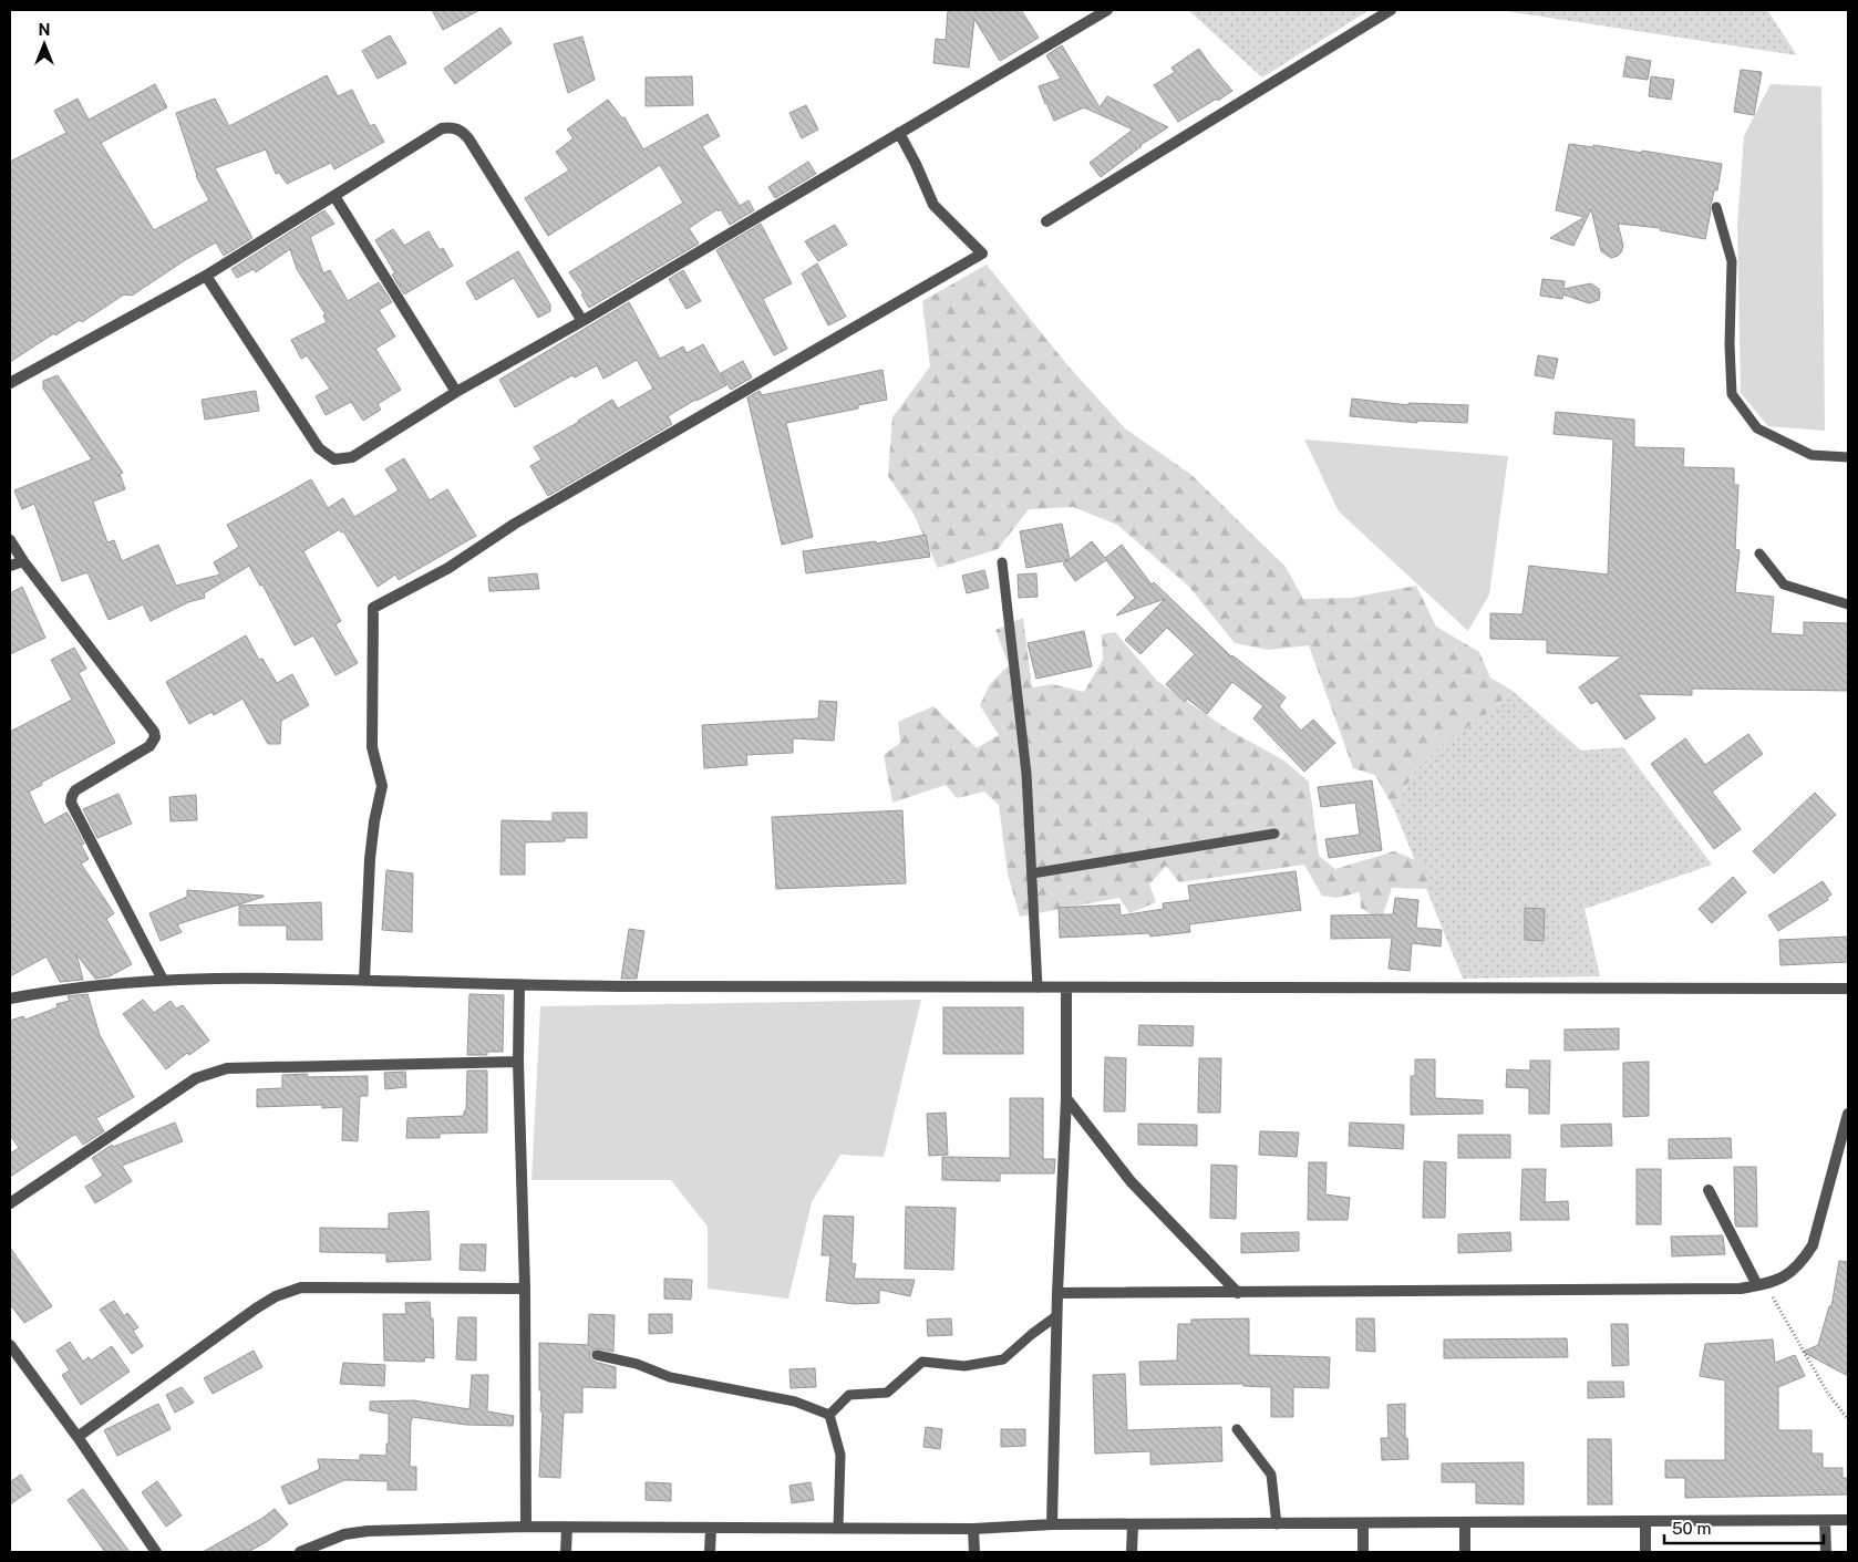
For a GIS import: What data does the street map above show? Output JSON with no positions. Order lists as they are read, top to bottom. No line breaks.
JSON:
{"scale_bar":"50 m","north":"top"}
